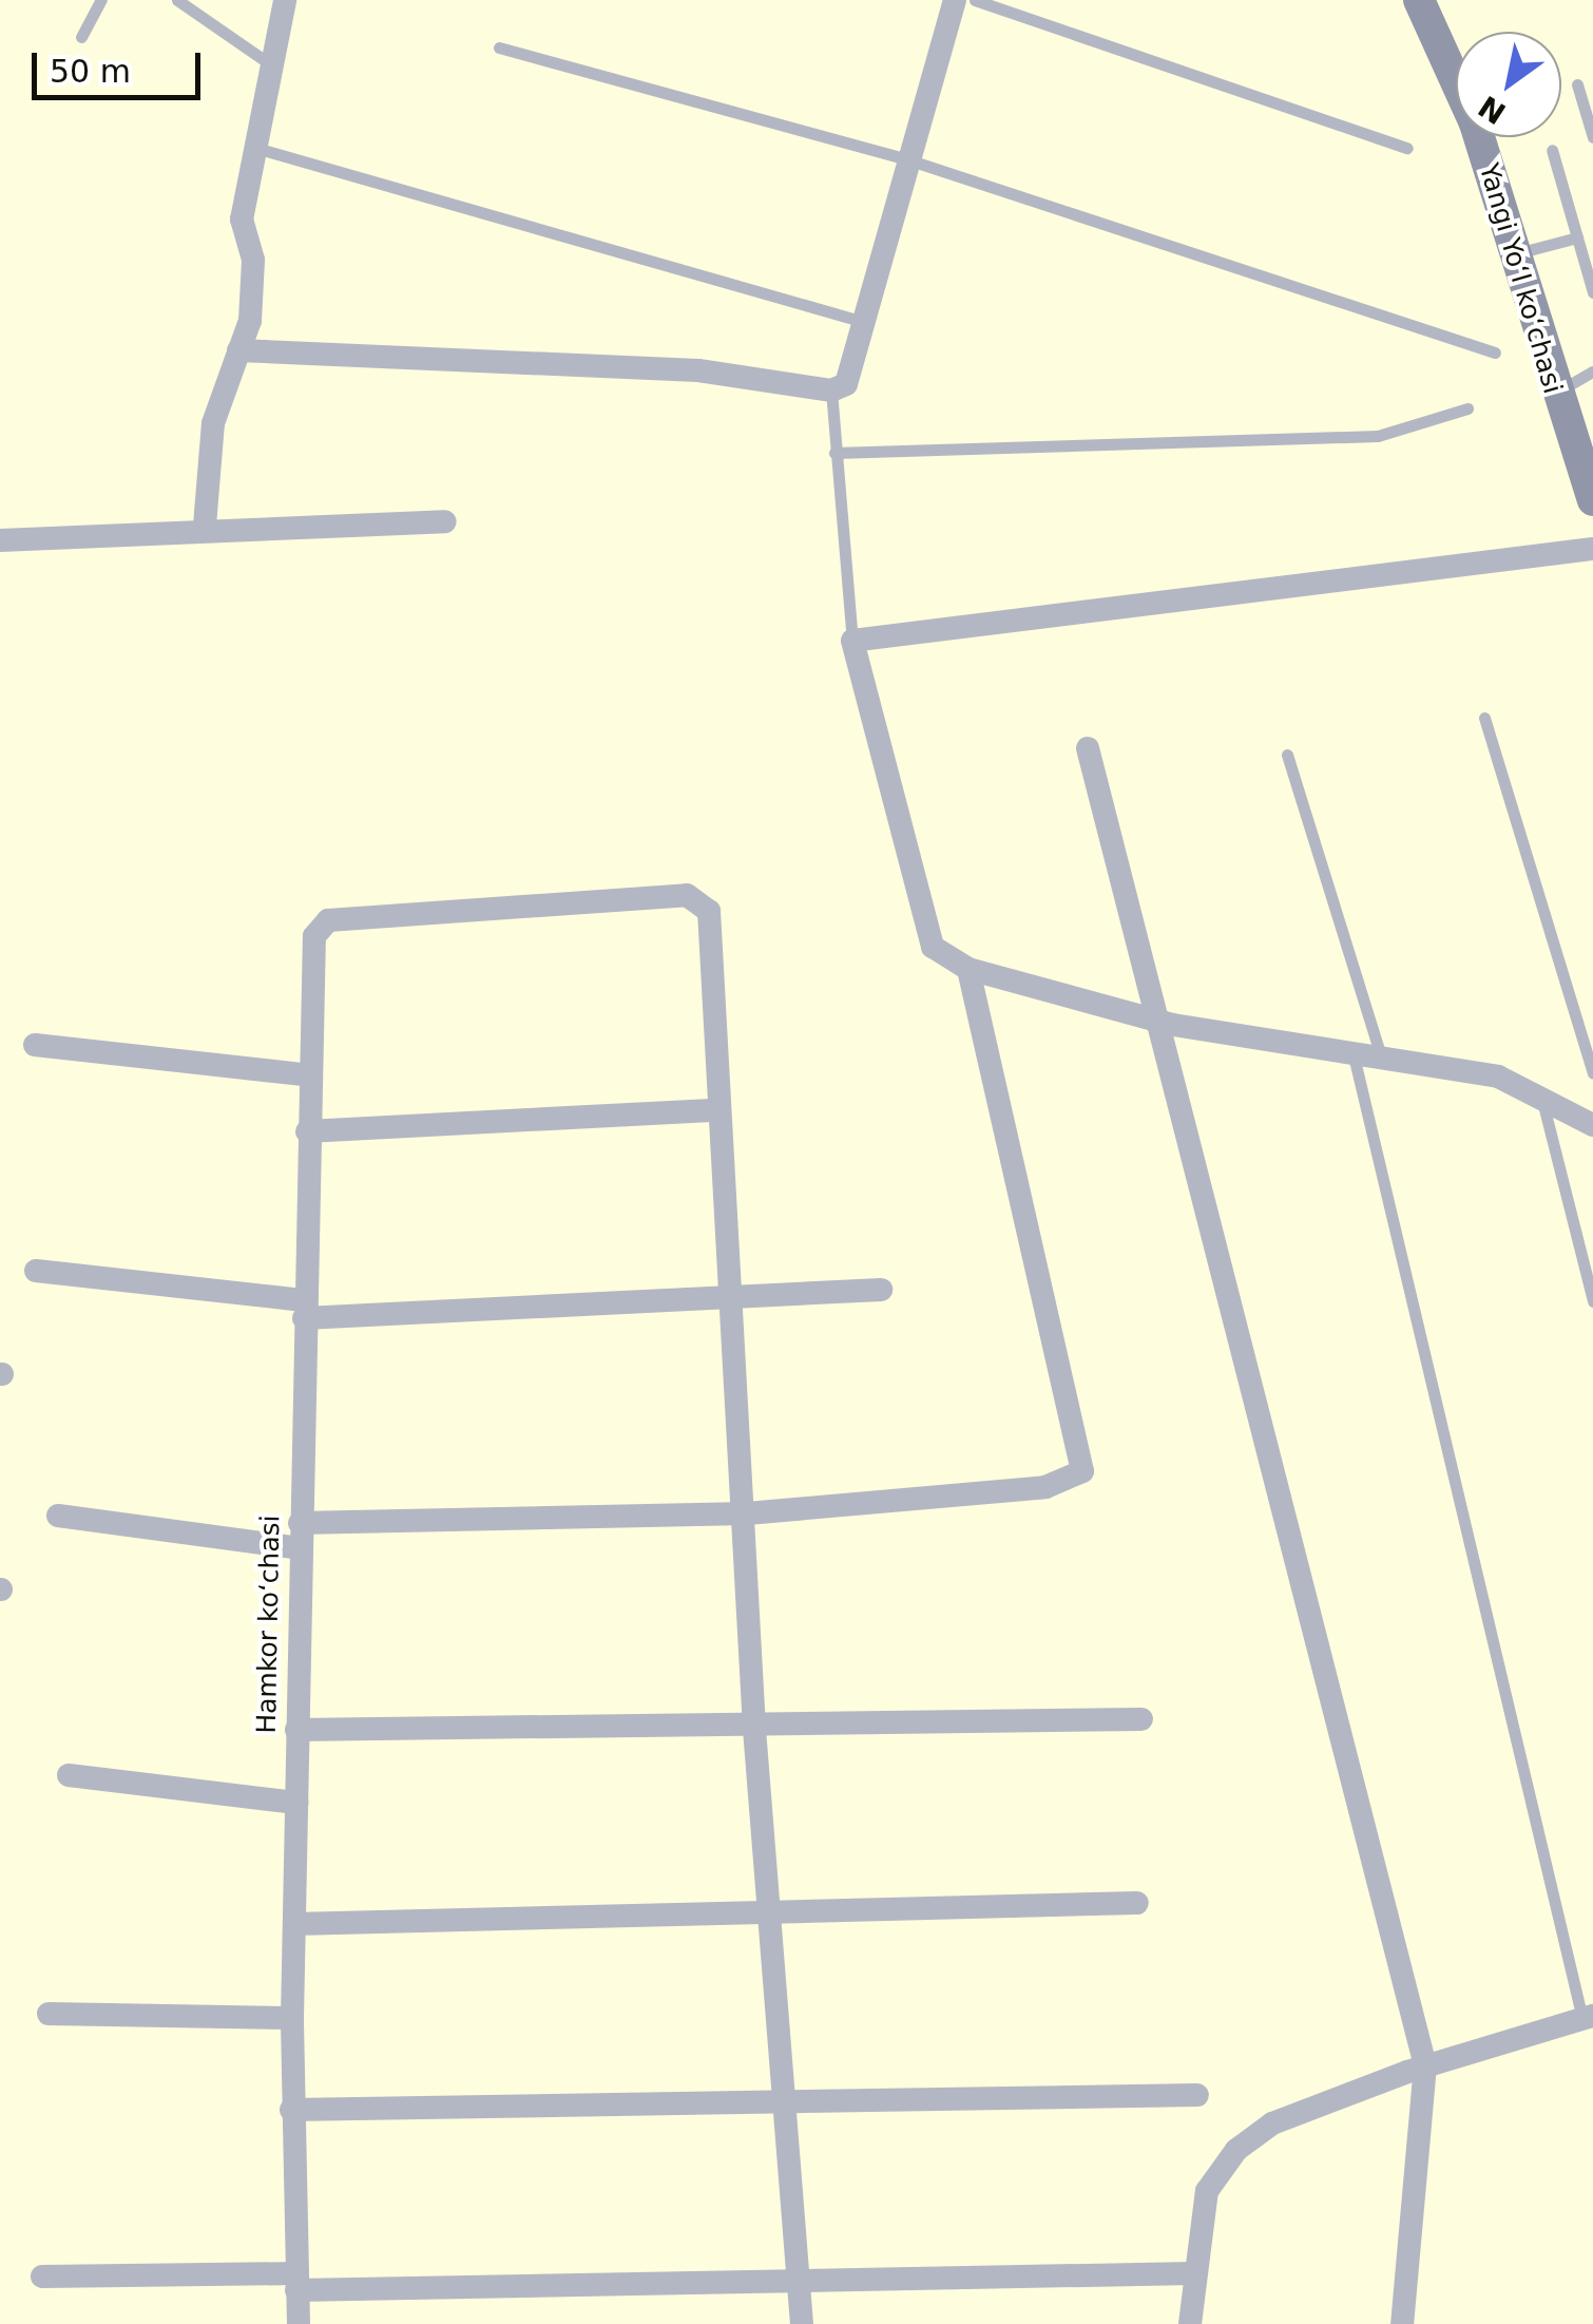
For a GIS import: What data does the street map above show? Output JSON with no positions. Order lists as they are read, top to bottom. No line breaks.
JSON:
{"streets":{"street":["Yangi Yoʻl koʻchasi","Hamkor koʻchasi"]},"scale_bar":"50 m","north":"bottom left"}
